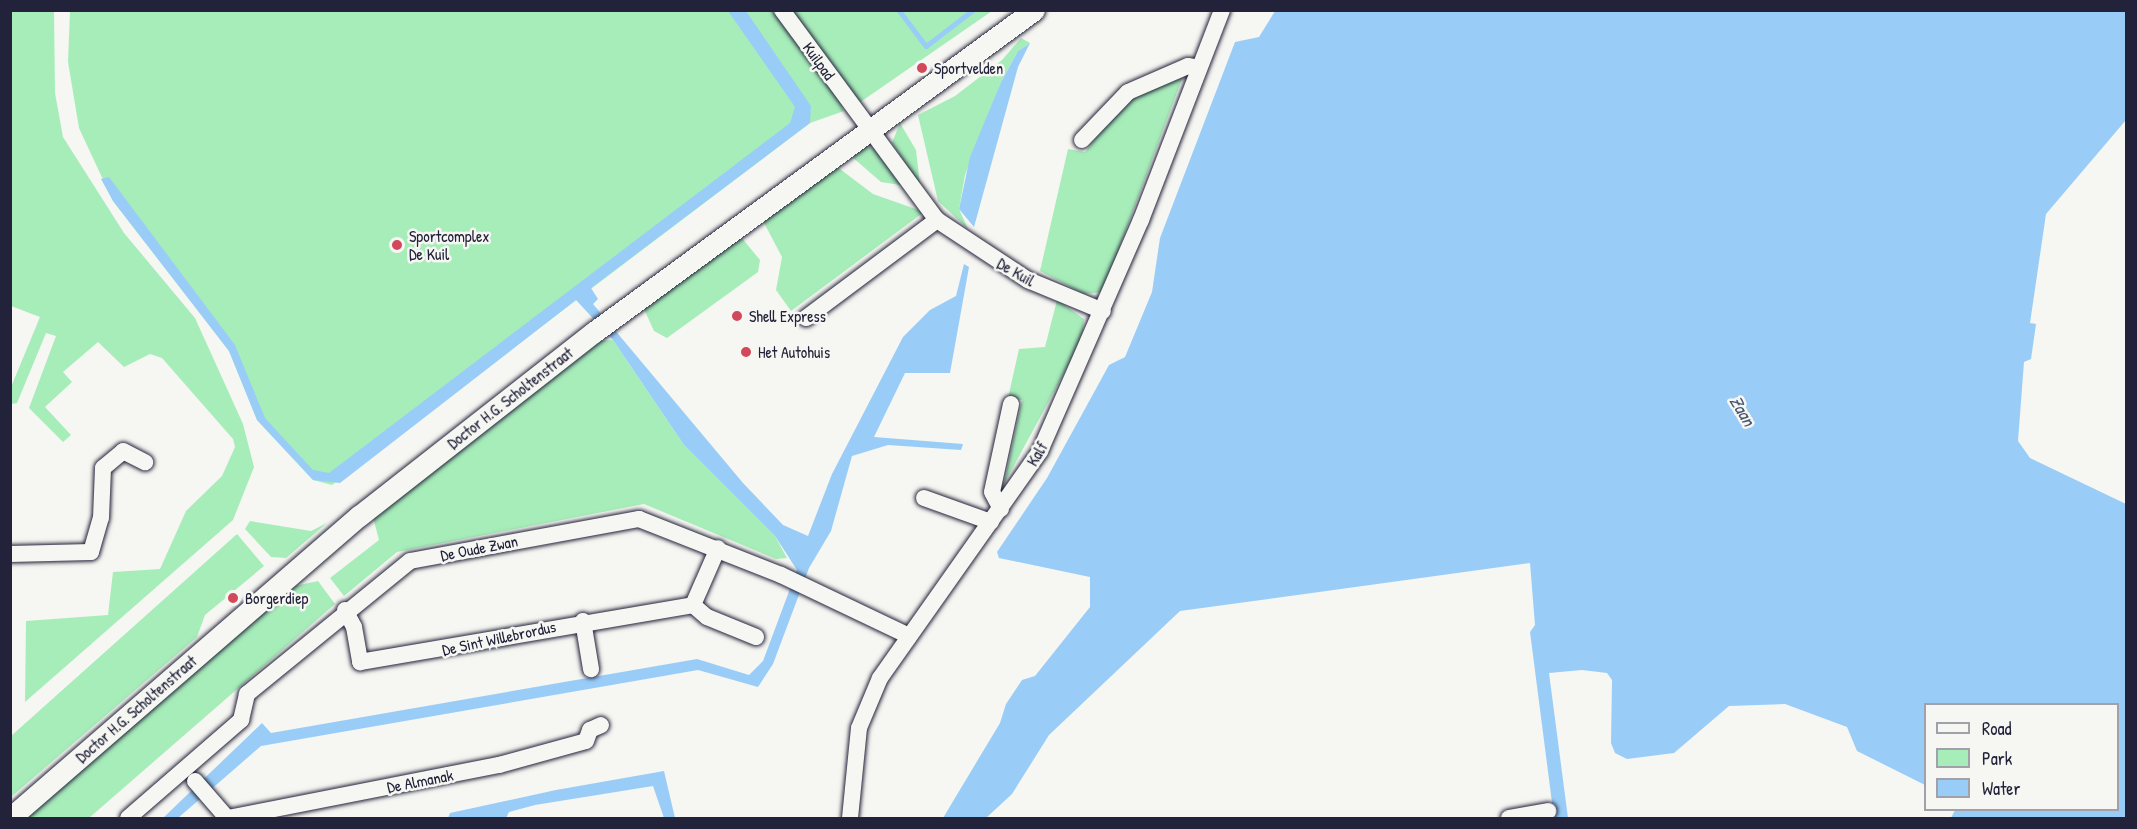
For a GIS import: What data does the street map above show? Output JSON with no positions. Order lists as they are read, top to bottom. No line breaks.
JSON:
{"streets":{"main road":["Doctor H.G. Scholtenstraat"],"street":["Kuilpad","De Kuil","Kalf","De Oude Zwan","De Sint Willebrordus","De Almanak"]},"crossings":[["Kuilpad","De Kuil"],["De Kuil","Doctor H.G. Scholtenstraat"],["De Kuil","Kalf"],["Kalf","De Oude Zwan"],["De Oude Zwan","De Sint Willebrordus"]],"water":["Zaan"],"places":["Sportvelden","Sportcomplex De Kuil","Shell Express","Het Autohuis","Borgerdiep"],"legend":["Road","Park","Water"]}
